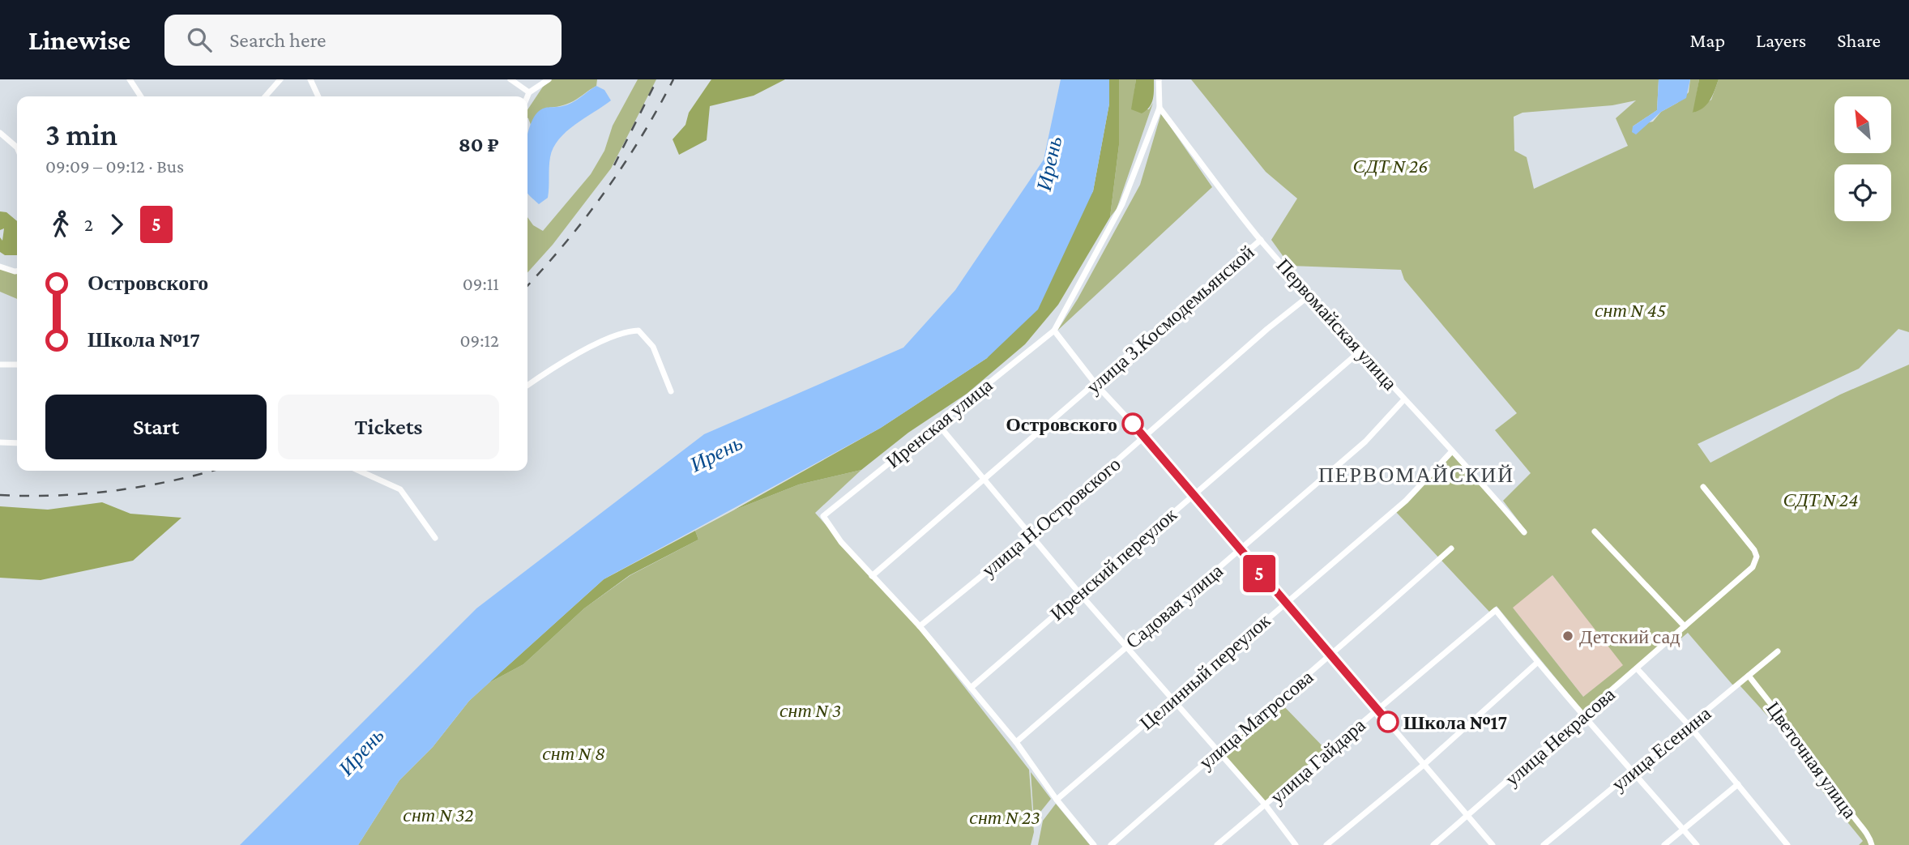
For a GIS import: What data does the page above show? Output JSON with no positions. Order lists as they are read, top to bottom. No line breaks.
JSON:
{"streets":{"street":["улица З.Космодемьянской","Первомайская улица","Иренская улица","улица Н.Островского","Иренский переулок","Садовая улица","Целинный переулок","улица Матросова","улица Некрасова","улица Есенина","Цветочная улица","улица Гайдара"]},"crossings":[["улица З.Космодемьянской","Первомайская улица"],["улица З.Космодемьянской","Иренская улица"],["Первомайская улица","улица Н.Островского"],["Первомайская улица","Иренский переулок"],["Первомайская улица","Садовая улица"],["Первомайская улица","Целинный переулок"],["улица Есенина","Цветочная улица"]],"districts":["ПЕРВОМАЙСКИЙ"],"water":["Ирень"],"parks":["СДТ N 26","снт N 45","СДТ N 24","снт N 3","снт N 8","снт N 32","снт N 23"],"places":["Островского","Детский сад","Школа №17"],"lines":["bus line 5"],"north":"top left","page":{"header":"Linewise","search":"Search here","nav":["Map","Layers","Share"],"on_map":"5","heading":["3 min","09:09 – 09:12 · Bus","80 ₽"],"legs":["2","5"],"list":[{"name":"Островского","value":"09:11"},{"name":"Школа №17","value":"09:12"}],"buttons":["Start","Tickets"]}}
